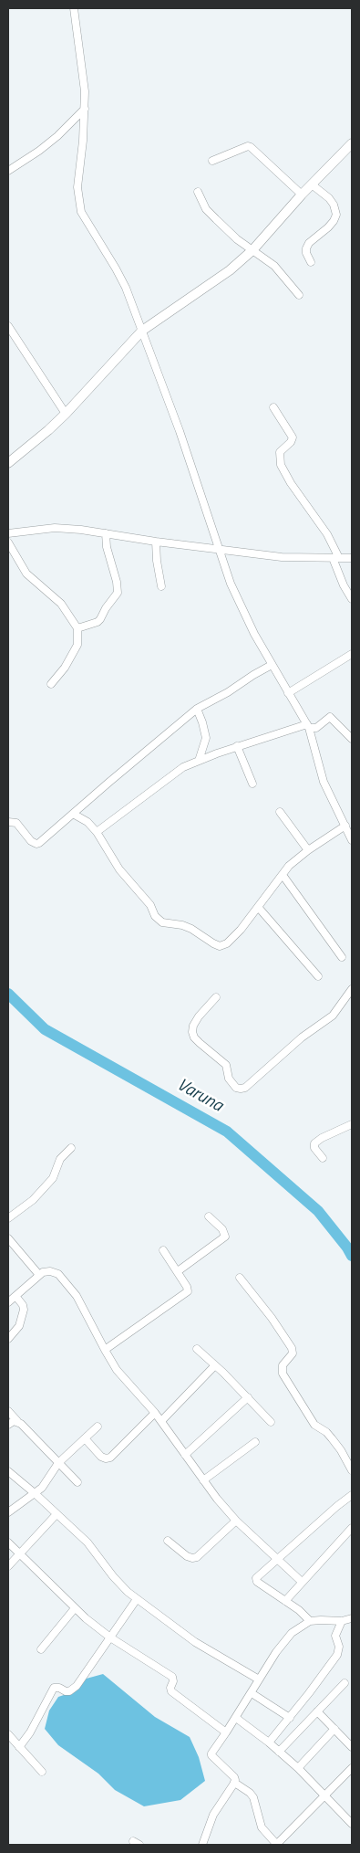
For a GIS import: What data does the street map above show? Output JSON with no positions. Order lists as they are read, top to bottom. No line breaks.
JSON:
{"water":["Varuna"]}
